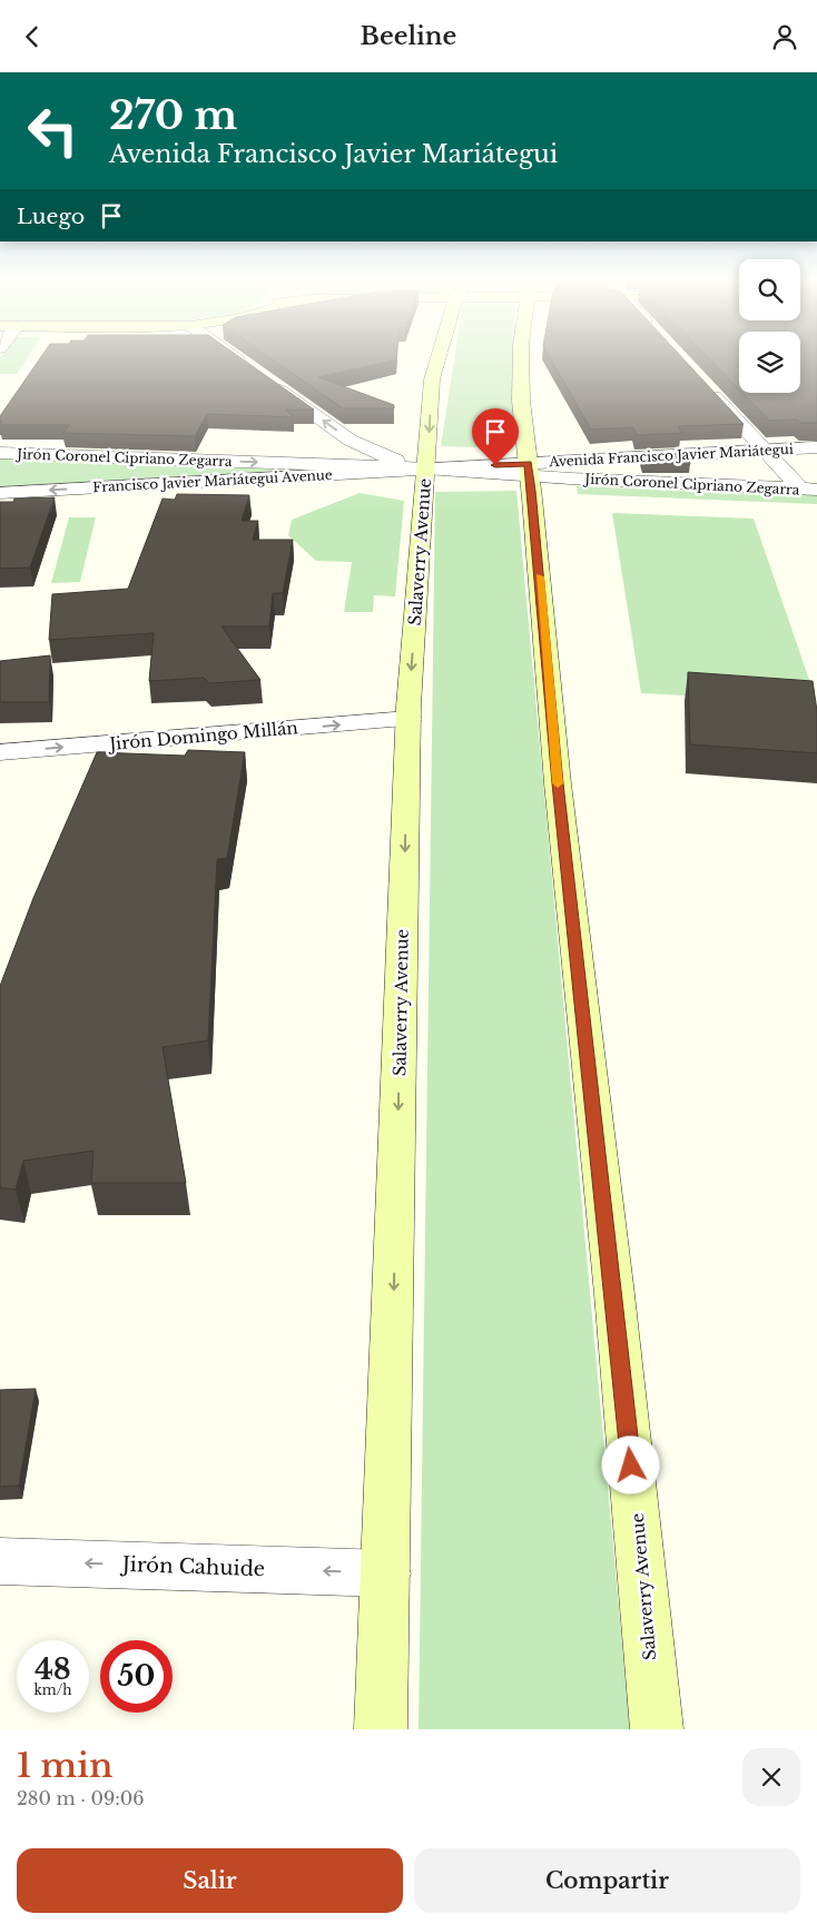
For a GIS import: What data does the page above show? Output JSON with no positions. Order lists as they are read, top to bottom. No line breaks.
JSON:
{"streets":{"main road":["Salaverry Avenue"],"street":["Avenida Francisco Javier Mariátegui","Jirón Coronel Cipriano Zegarra","Francisco Javier Mariátegui Avenue","Jirón Domingo Millán","Jirón Cahuide"]},"crossings":[["Avenida Francisco Javier Mariátegui","Jirón Coronel Cipriano Zegarra"],["Avenida Francisco Javier Mariátegui","Salaverry Avenue"],["Jirón Coronel Cipriano Zegarra","Francisco Javier Mariátegui Avenue"],["Jirón Coronel Cipriano Zegarra","Salaverry Avenue"],["Francisco Javier Mariátegui Avenue","Salaverry Avenue"],["Salaverry Avenue","Jirón Domingo Millán"],["Salaverry Avenue","Jirón Cahuide"]],"one_way":["Jirón Coronel Cipriano Zegarra","Francisco Javier Mariátegui Avenue","Jirón Domingo Millán","Jirón Cahuide"],"page":{"header":"Beeline","turn":["270 m","Avenida Francisco Javier Mariátegui"],"then":"Luego","speed":"48 km/h","limit":"50","heading":["1 min","280 m · 09:06"],"buttons":["Salir","Compartir"]}}
